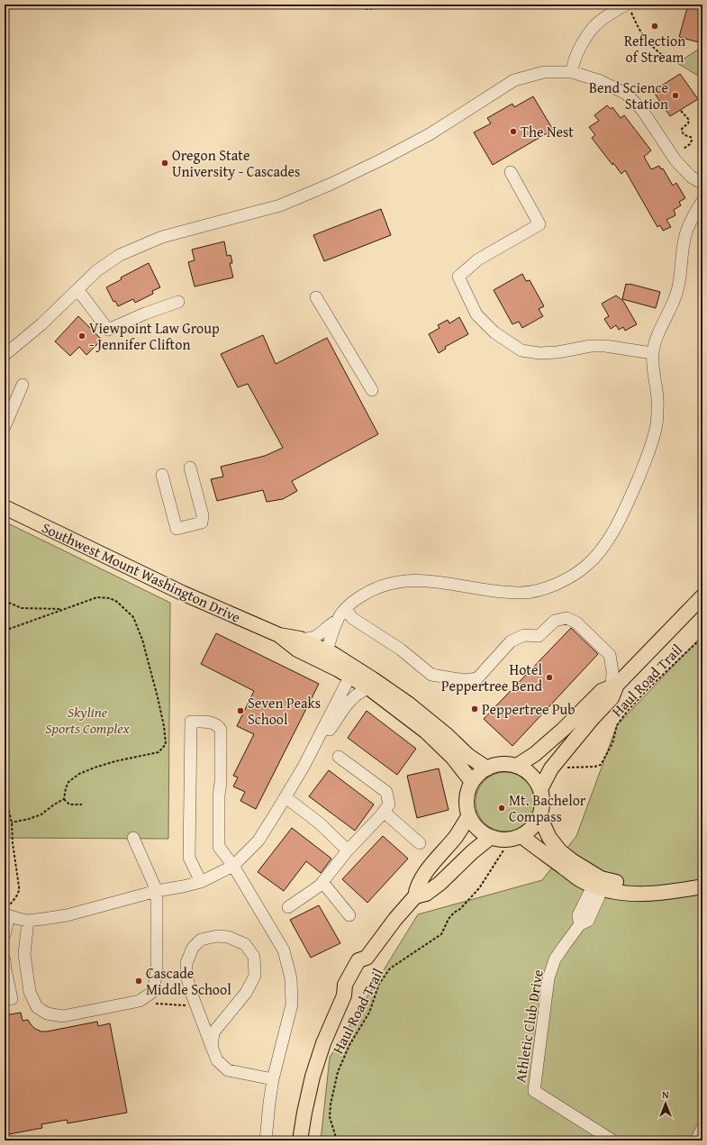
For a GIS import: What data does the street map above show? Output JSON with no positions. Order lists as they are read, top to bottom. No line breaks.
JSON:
{"streets":{"main road":["Southwest Mount Washington Drive"],"street":["Athletic Club Drive"],"path":["Haul Road Trail"]},"parks":["Skyline Sports Complex"],"places":["Reflection of Stream","Bend Science Station","The Nest","Oregon State University - Cascades","Viewpoint Law Group - Jennifer Clifton","Hotel Peppertree Bend","Peppertree Pub","Seven Peaks School","Mt. Bachelor Compass","Cascade Middle School"],"north":"top"}
